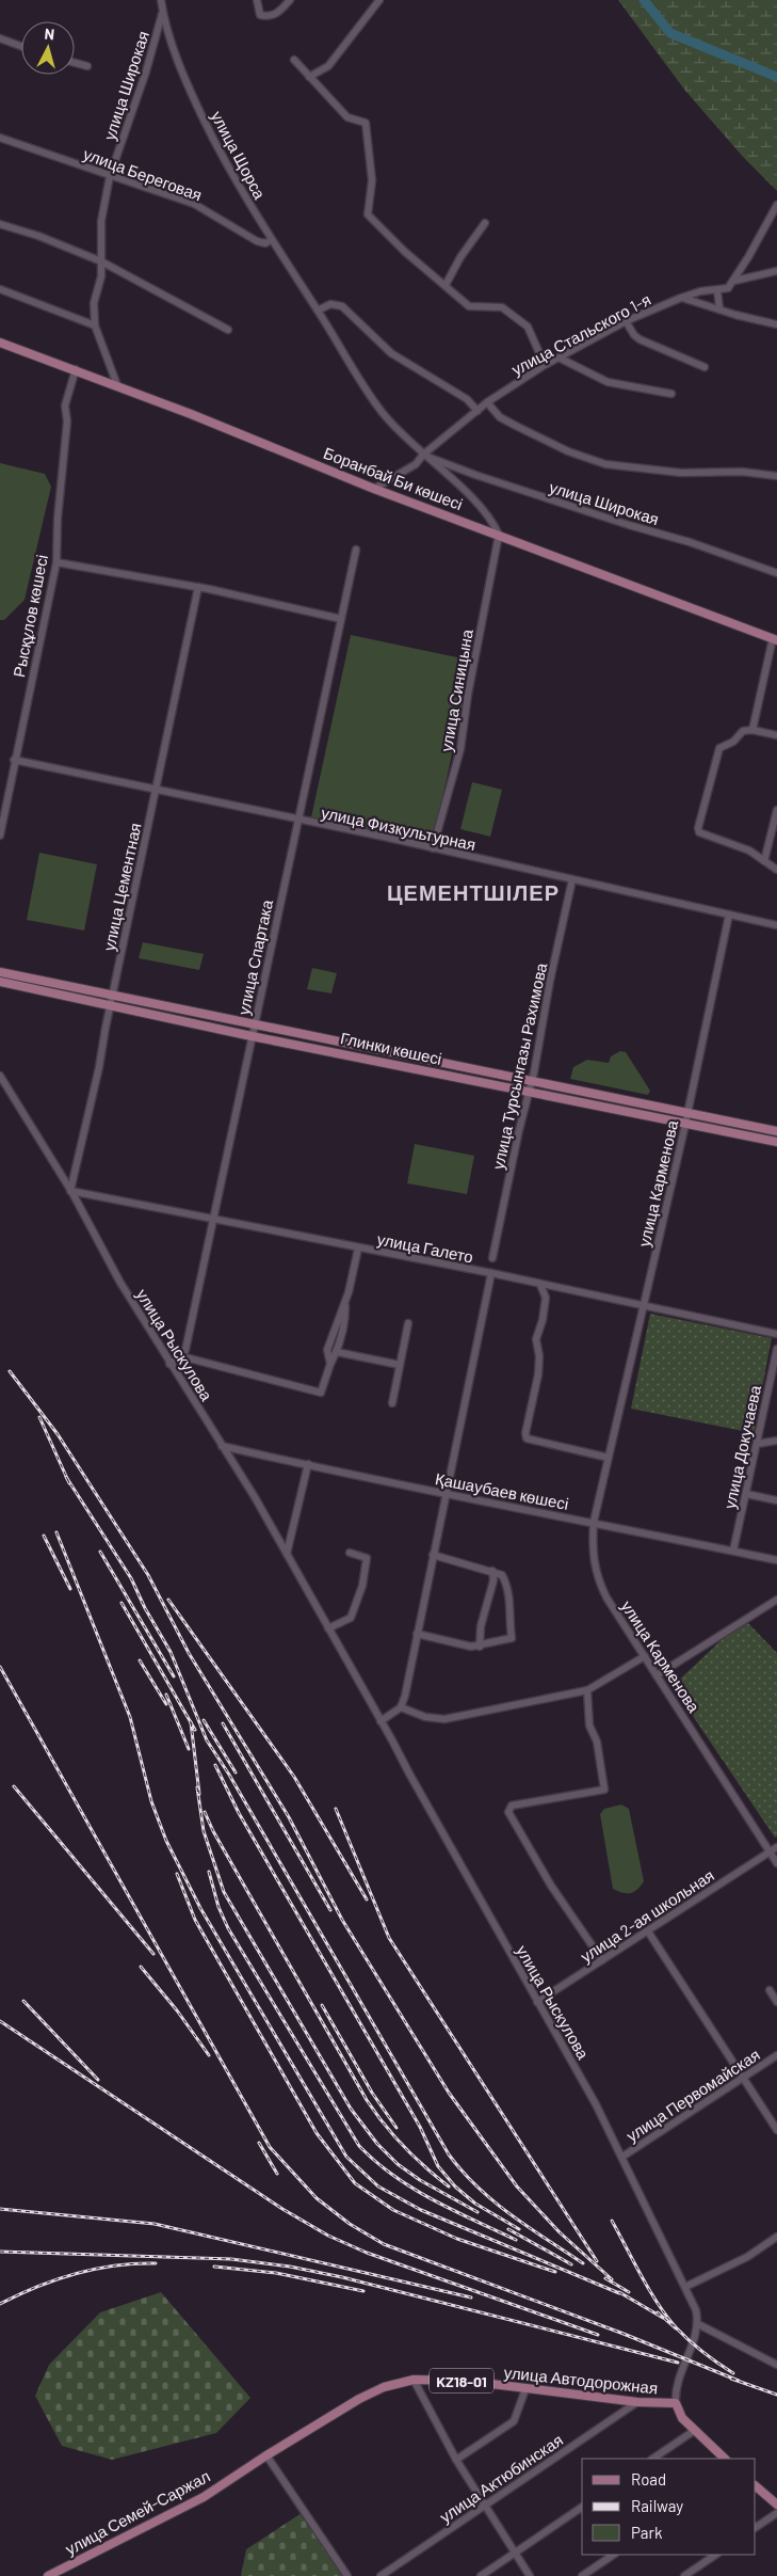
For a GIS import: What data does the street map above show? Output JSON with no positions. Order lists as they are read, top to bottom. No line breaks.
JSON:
{"streets":{"main road":["Боранбай Би көшесі","Глинки көшесі","улица Автодорожная","KZ18-01","улица Семей-Саржал"],"street":["улица Широкая","улица Щорса","улица Береговая","улица Стальского 1-я","Рысқұлов көшесі","улица Синицына","улица Физкультурная","улица Цементная","улица Спартака","улица Турсынгазы Рахимова","улица Карменова","улица Галето","улица Рыскулова","улица Докучаева","Қашаубаев көшесі","улица 2-ая школьная","улица Первомайская","улица Актюбинская"]},"crossings":[["улица Широкая","улица Щорса"],["улица Широкая","улица Береговая"],["улица Широкая","улица Стальского 1-я"],["улица Широкая","Боранбай Би көшесі"],["улица Щорса","улица Береговая"],["улица Щорса","улица Стальского 1-я"],["улица Щорса","Боранбай Би көшесі"],["улица Щорса","улица Синицына"],["улица Стальского 1-я","Боранбай Би көшесі"],["Боранбай Би көшесі","Рысқұлов көшесі"],["Боранбай Би көшесі","улица Синицына"],["Рысқұлов көшесі","улица Физкультурная"],["улица Синицына","улица Физкультурная"],["улица Физкультурная","улица Цементная"],["улица Физкультурная","улица Спартака"],["улица Физкультурная","улица Турсынгазы Рахимова"],["улица Физкультурная","улица Карменова"],["улица Цементная","Глинки көшесі"],["улица Цементная","улица Галето"],["улица Цементная","улица Рыскулова"],["улица Спартака","Глинки көшесі"],["улица Спартака","улица Галето"],["Глинки көшесі","улица Турсынгазы Рахимова"],["Глинки көшесі","улица Карменова"],["улица Карменова","улица Галето"],["улица Карменова","Қашаубаев көшесі"],["улица Карменова","улица 2-ая школьная"],["улица Галето","улица Рыскулова"],["улица Рыскулова","Қашаубаев көшесі"],["улица Рыскулова","улица 2-ая школьная"],["улица Рыскулова","улица Первомайская"],["улица Докучаева","Қашаубаев көшесі"],["улица Автодорожная","улица Актюбинская"],["улица Автодорожная","улица Семей-Саржал"]],"districts":["ЦЕМЕНТШІЛЕР"],"legend":["Road","Railway","Park"],"north":"top"}
